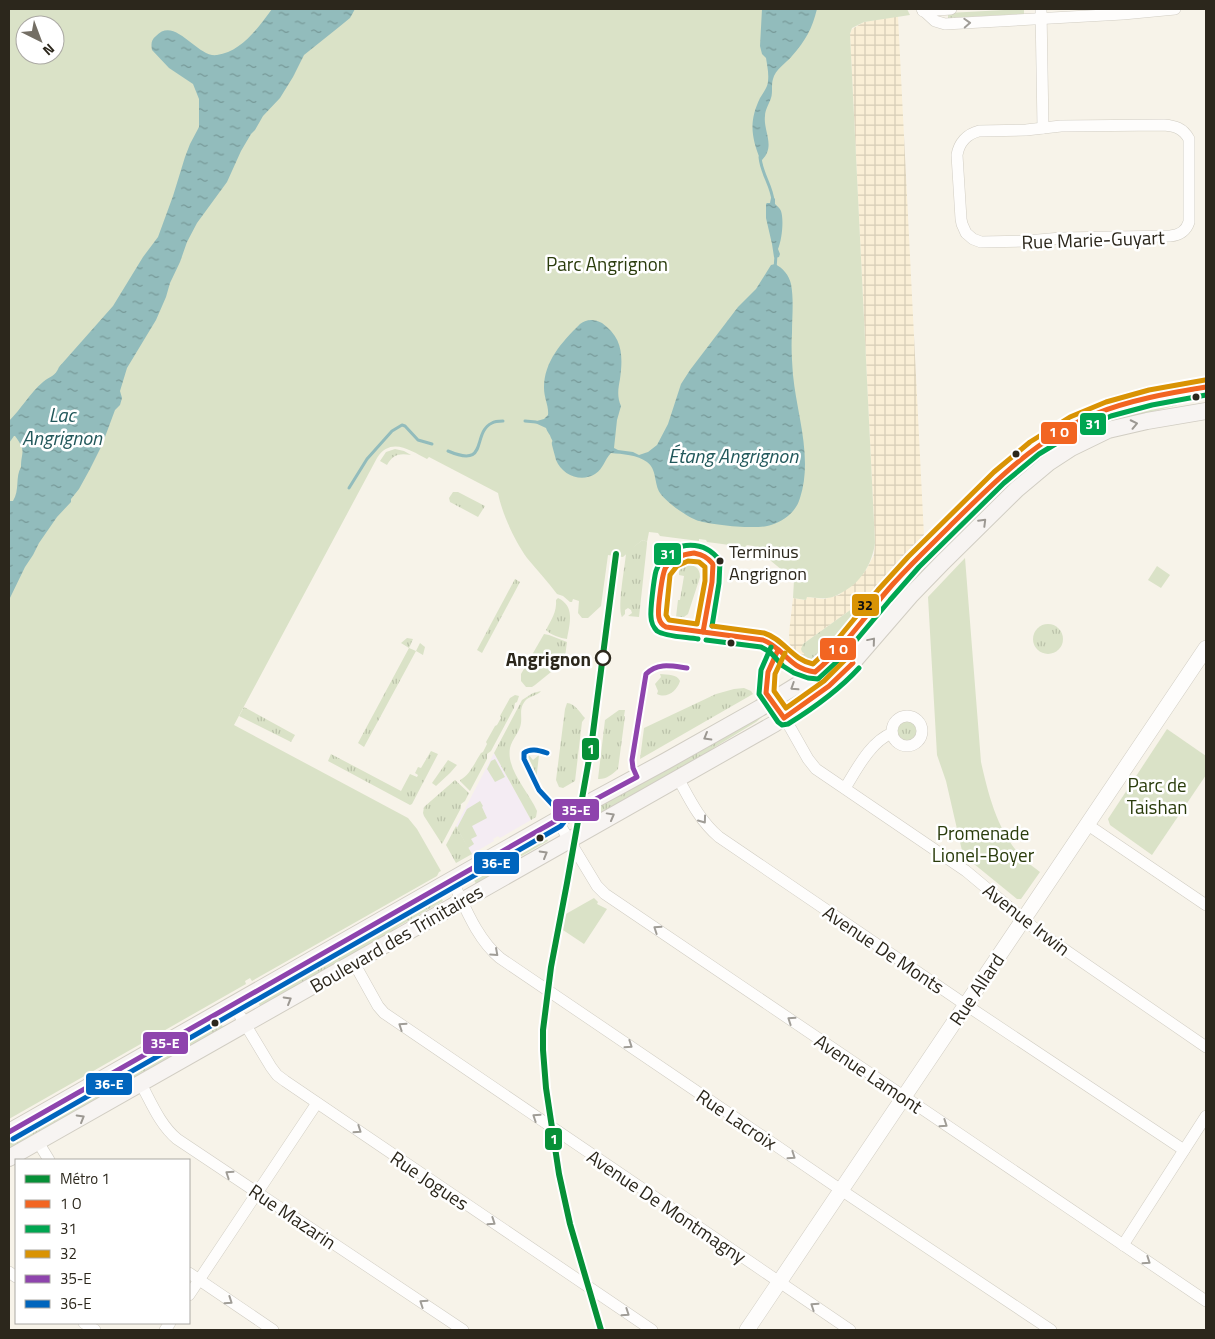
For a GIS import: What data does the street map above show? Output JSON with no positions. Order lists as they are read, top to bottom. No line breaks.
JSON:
{"streets":{"main road":["Boulevard des Trinitaires"],"street":["Rue Marie-Guyart","Avenue Irwin","Avenue De Monts","Rue Allard","Avenue Lamont","Rue Lacroix","Rue Jogues","Avenue De Montmagny","Rue Mazarin"]},"crossings":[["Avenue Irwin","Boulevard des Trinitaires"],["Avenue Irwin","Rue Allard"],["Boulevard des Trinitaires","Avenue De Monts"],["Boulevard des Trinitaires","Avenue Lamont"],["Boulevard des Trinitaires","Rue Lacroix"],["Boulevard des Trinitaires","Rue Jogues"],["Boulevard des Trinitaires","Avenue De Montmagny"],["Boulevard des Trinitaires","Rue Mazarin"],["Avenue De Monts","Rue Allard"],["Rue Allard","Avenue Lamont"],["Rue Allard","Rue Lacroix"],["Rue Allard","Avenue De Montmagny"]],"one_way":["Avenue De Monts","Rue Lacroix","Rue Jogues","Avenue De Montmagny","Rue Mazarin"],"water":["Lac Angrignon","Étang Angrignon"],"parks":["Parc Angrignon","Parc de Taishan","Promenade Lionel-Boyer"],"places":["Terminus Angrignon","Angrignon"],"lines":["transit line 32","transit line 31","metro line 1","transit line 35-E","transit line 36-E"],"legend":["Métro 1","1 O","31","32","35-E","36-E"],"north":"bottom right"}
